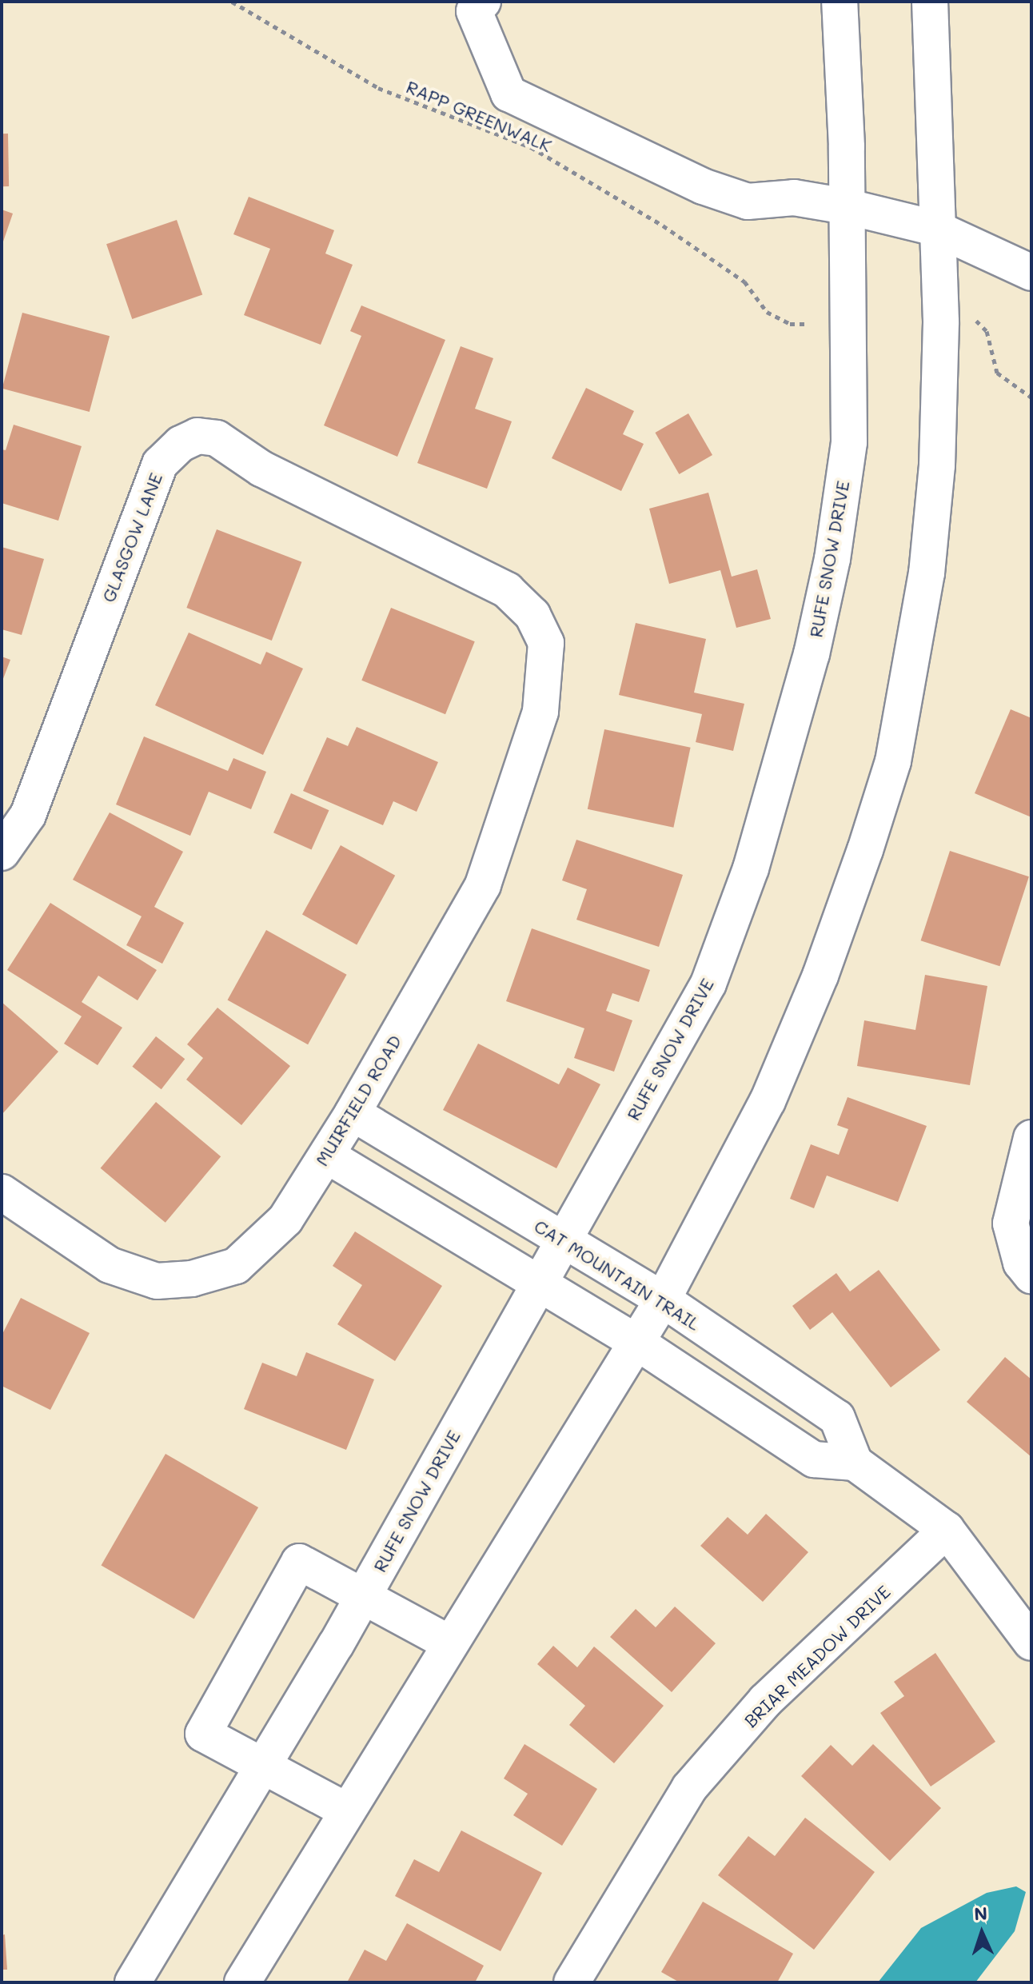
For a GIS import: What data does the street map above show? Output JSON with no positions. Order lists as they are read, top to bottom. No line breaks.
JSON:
{"streets":{"street":["GLASGOW LANE","RUFE SNOW DRIVE","MUIRFIELD ROAD","CAT MOUNTAIN TRAIL","BRIAR MEADOW DRIVE"],"path":["RAPP GREENWALK"]},"crossings":[["GLASGOW LANE","MUIRFIELD ROAD"],["RUFE SNOW DRIVE","CAT MOUNTAIN TRAIL"],["MUIRFIELD ROAD","CAT MOUNTAIN TRAIL"]],"north":"top"}
